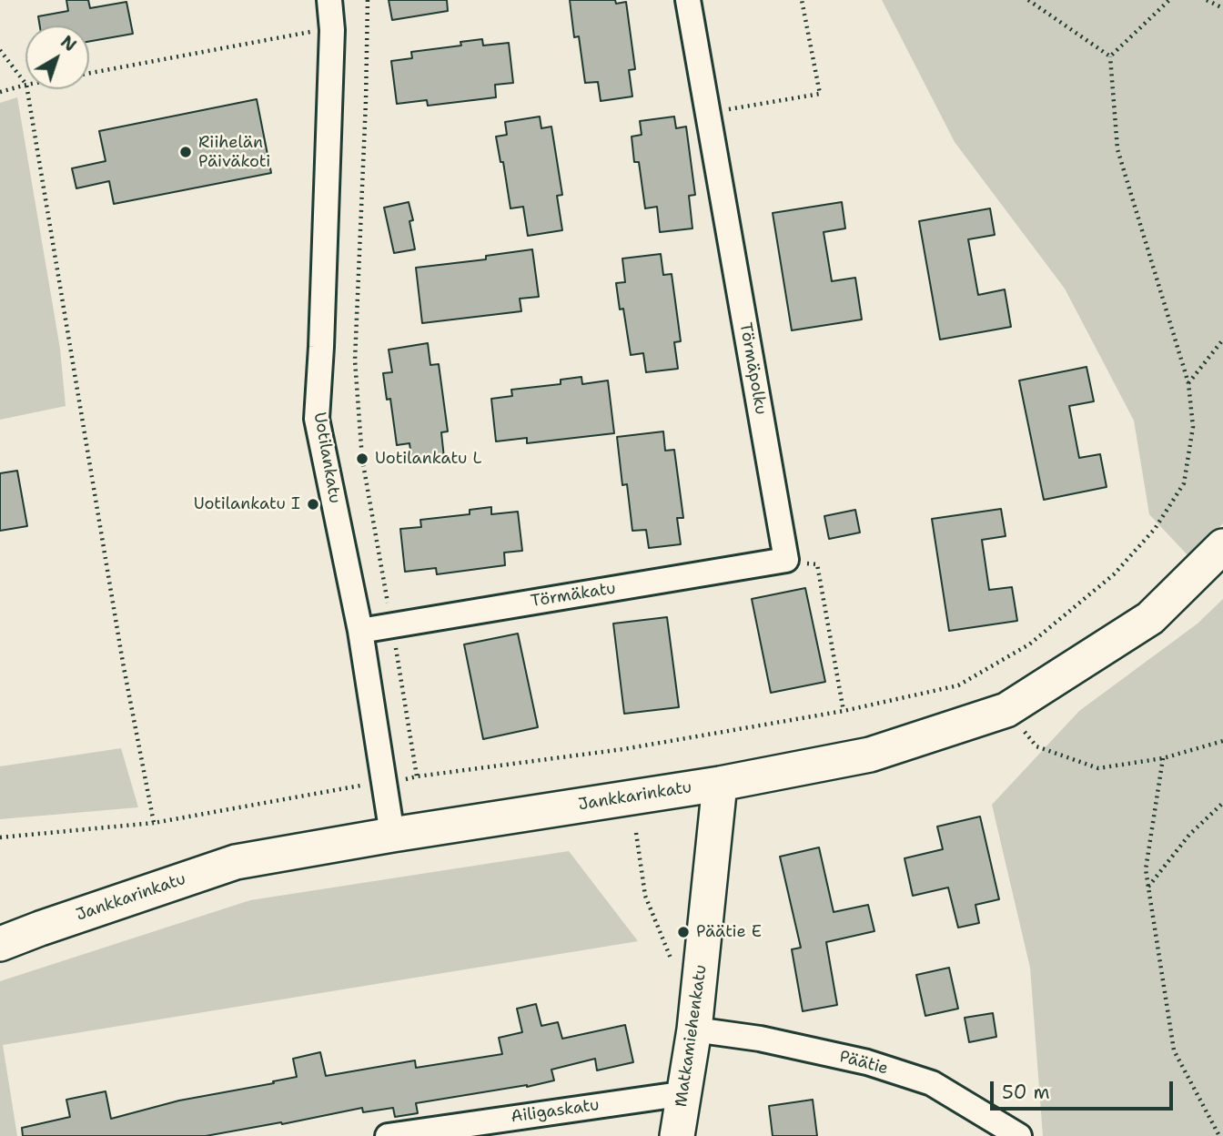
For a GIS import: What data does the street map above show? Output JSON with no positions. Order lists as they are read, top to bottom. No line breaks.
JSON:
{"streets":{"street":["Törmäpolku","Uotilankatu","Törmäkatu","Jankkarinkatu","Matkamiehenkatu","Päätie","Ailigaskatu"]},"crossings":[["Törmäpolku","Törmäkatu"],["Uotilankatu","Törmäkatu"],["Uotilankatu","Jankkarinkatu"],["Jankkarinkatu","Matkamiehenkatu"],["Matkamiehenkatu","Päätie"],["Matkamiehenkatu","Ailigaskatu"]],"places":["Riihelän Päiväkoti","Uotilankatu L","Uotilankatu I","Päätie E"],"scale_bar":"50 m","north":"top right"}
